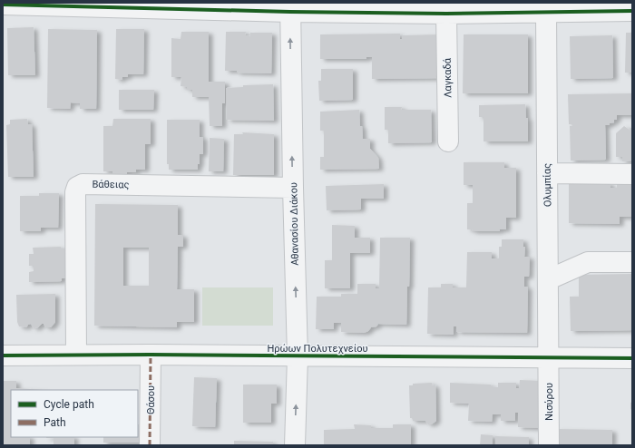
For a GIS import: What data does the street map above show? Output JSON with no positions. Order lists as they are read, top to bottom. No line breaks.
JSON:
{"streets":{"street":["Λαγκαδά","Βάθειας","Ολυμπίας","Αθανασίου Διάκου","Ηρώων Πολυτεχνείου","Θάσου","Νισύρου"]},"crossings":[["Βάθειας","Αθανασίου Διάκου"],["Βάθειας","Ηρώων Πολυτεχνείου"],["Ολυμπίας","Ηρώων Πολυτεχνείου"],["Ολυμπίας","Νισύρου"],["Αθανασίου Διάκου","Ηρώων Πολυτεχνείου"],["Ηρώων Πολυτεχνείου","Θάσου"],["Ηρώων Πολυτεχνείου","Νισύρου"]],"one_way":["Αθανασίου Διάκου"],"legend":["Cycle path","Path"]}
